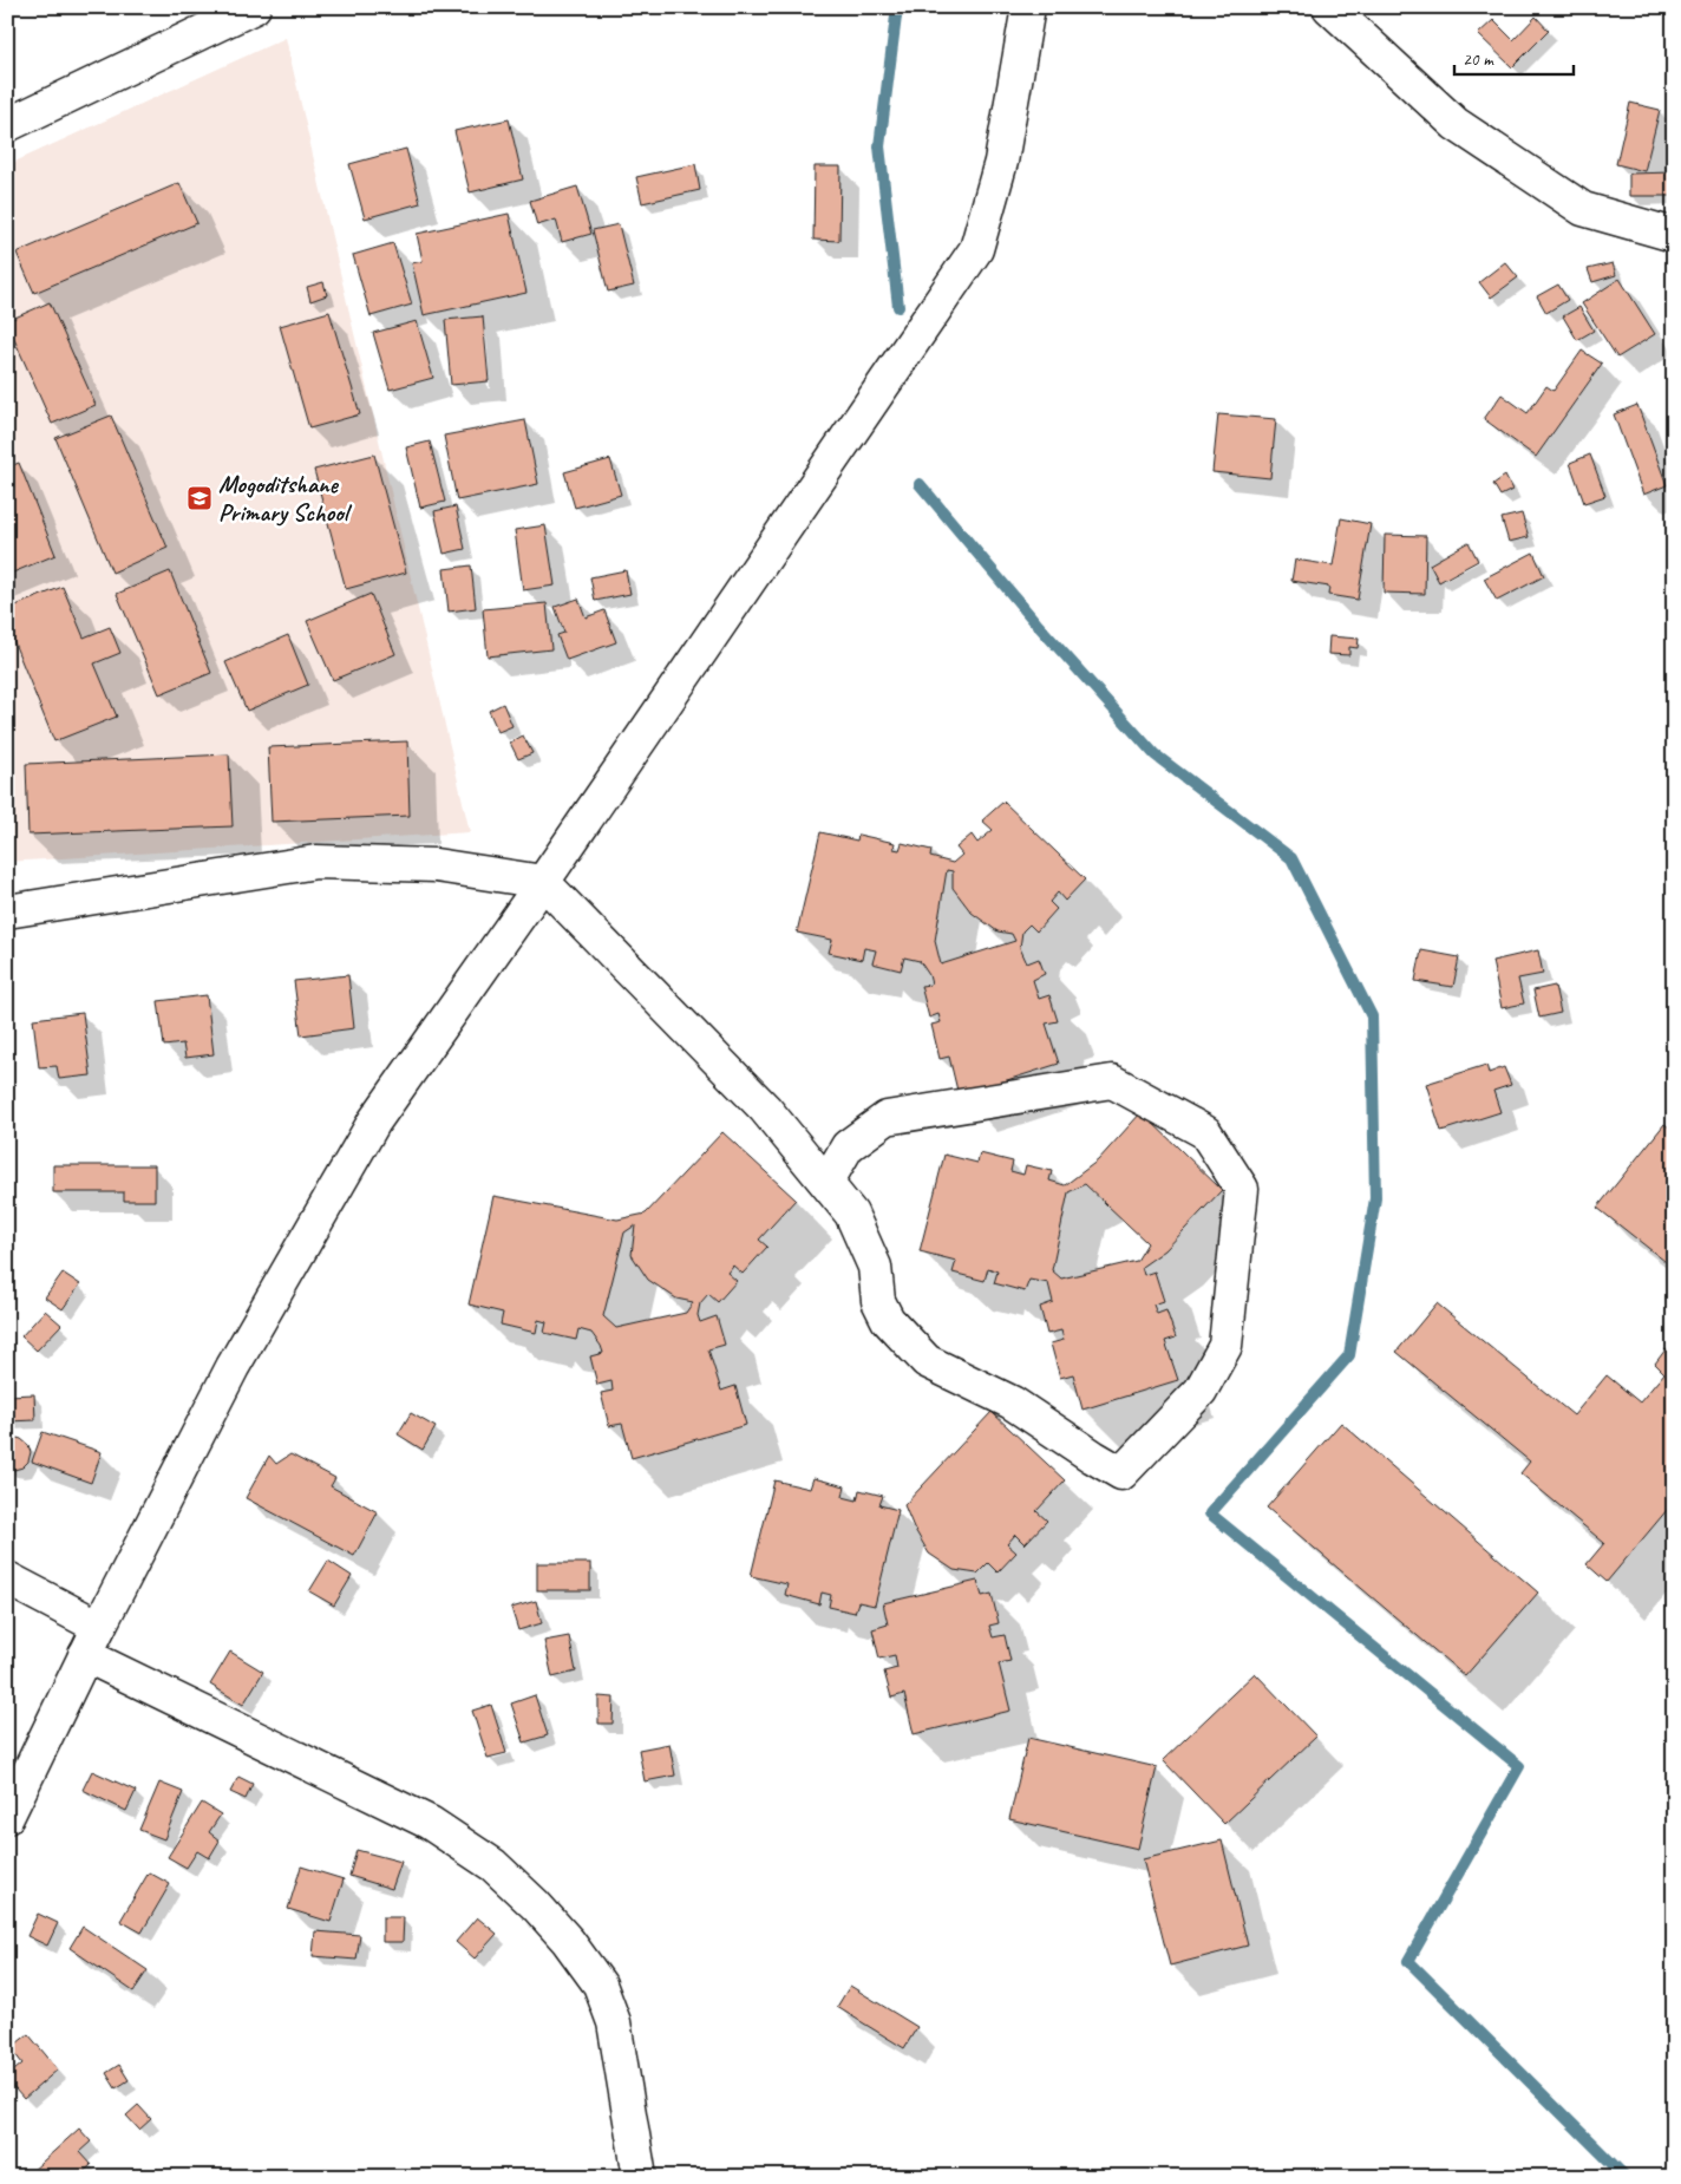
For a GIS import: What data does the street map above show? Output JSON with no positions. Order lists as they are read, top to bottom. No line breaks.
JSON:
{"places":{"school or university":["Mogoditshane Primary School"]},"scale_bar":"20 m"}
